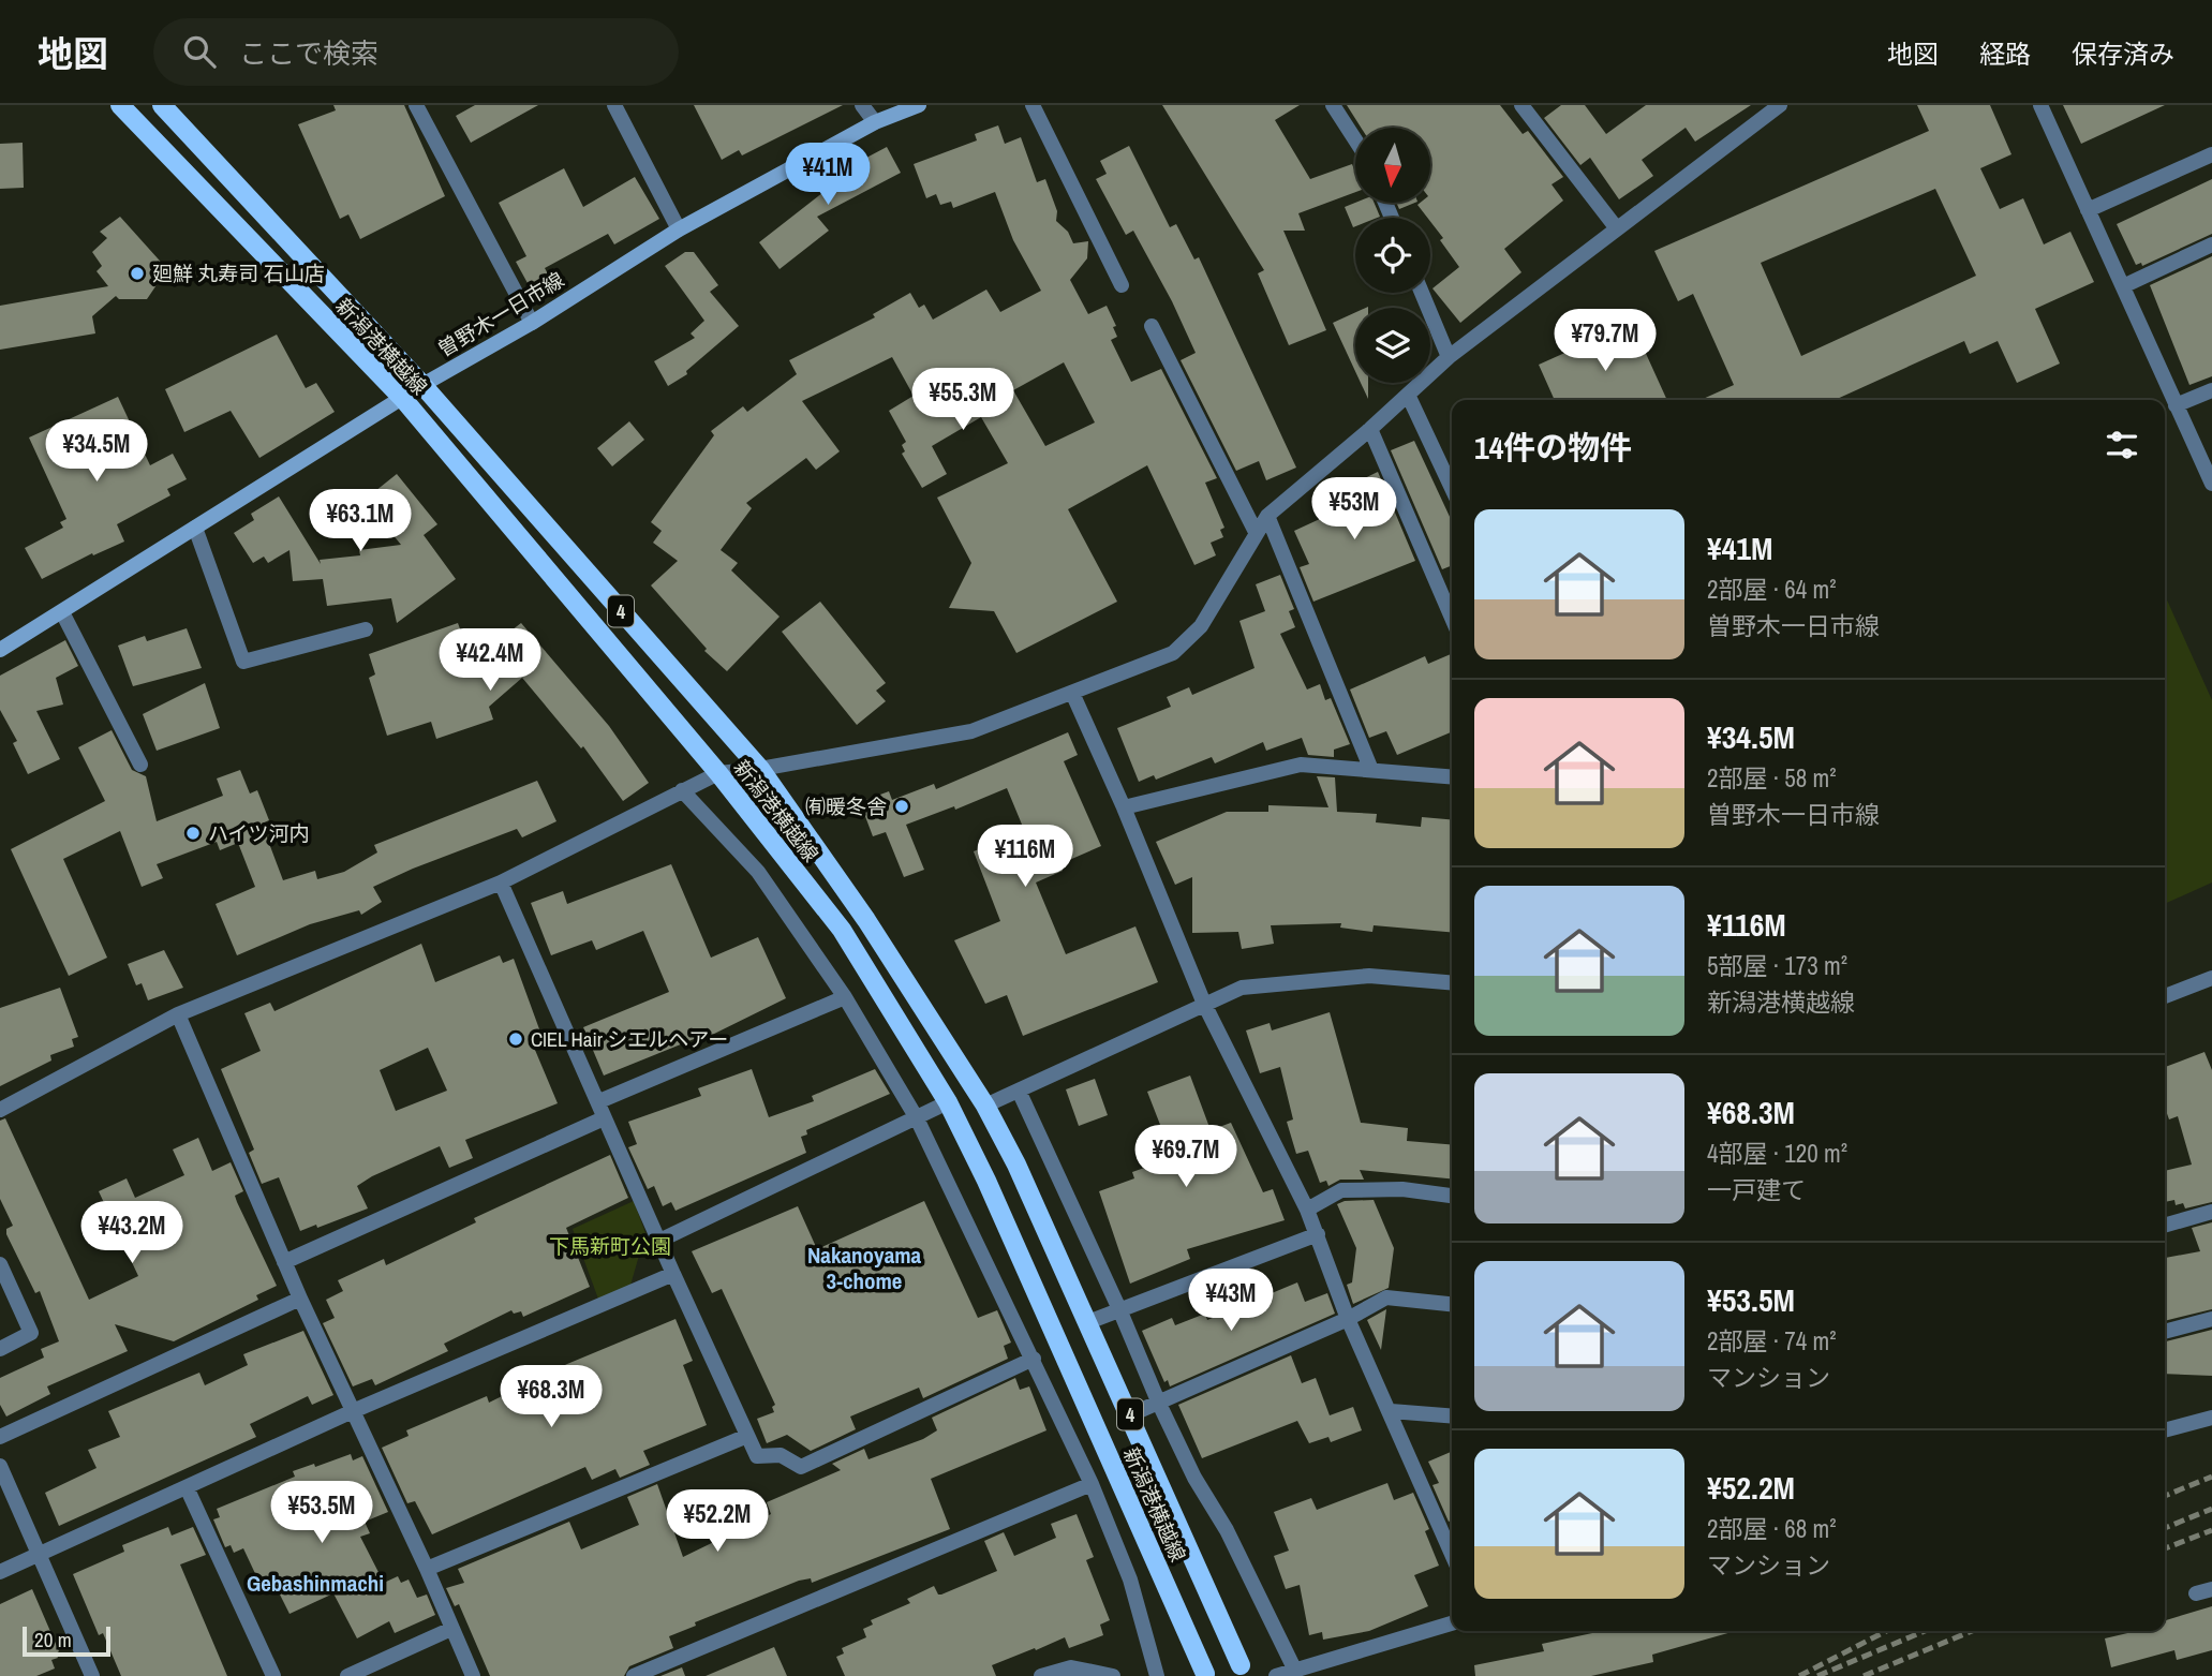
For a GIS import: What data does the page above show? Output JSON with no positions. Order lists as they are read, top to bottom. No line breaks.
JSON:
{"streets":{"main road":["曽野木一日市線","新潟港横越線","4"]},"crossings":[["曽野木一日市線","新潟港横越線"]],"districts":["Nakanoyama 3-chome","Gebashinmachi"],"parks":["下馬新町公園"],"places":["廻鮮 丸寿司 石山店","㈲暖冬舎","ハイツ河内","ClEL Hair シエルヘアー"],"scale_bar":"20 m","north":"bottom","page":{"header":"地図","search":"ここで検索","nav":["地図","経路","保存済み"],"price":["¥41M","¥79.7M","¥55.3M","¥34.5M","¥53M","¥63.1M","¥42.4M","¥116M","¥69.7M","¥43.2M","¥43M","¥68.3M","¥53.5M","¥52.2M"],"heading":"14件の物件","list":[{"name":"¥41M","note":"2部屋 · 64 m² · 曽野木一日市線"},{"name":"¥34.5M","note":"2部屋 · 58 m² · 曽野木一日市線"},{"name":"¥116M","note":"5部屋 · 173 m² · 新潟港横越線"},{"name":"¥68.3M","note":"4部屋 · 120 m² · 一戸建て"},{"name":"¥53.5M","note":"2部屋 · 74 m² · マンション"},{"name":"¥52.2M","note":"2部屋 · 68 m² · マンション"}],"scale":"20 m"}}
